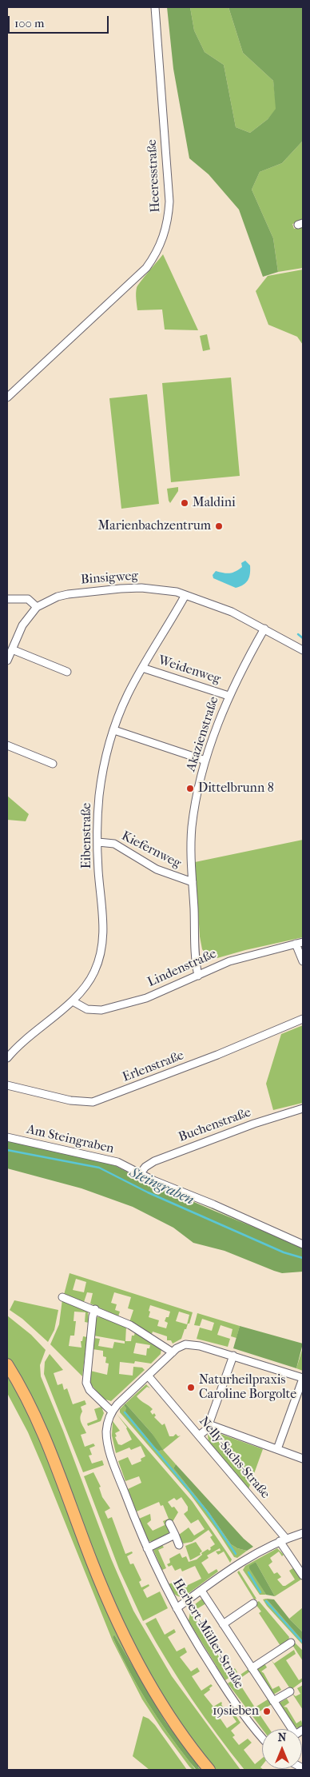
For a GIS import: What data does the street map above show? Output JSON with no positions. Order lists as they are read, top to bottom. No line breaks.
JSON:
{"streets":{"street":["Heeresstraße","Binsigweg","Weidenweg","Akazienstraße","Eibenstraße","Kiefernweg","Lindenstraße","Erlenstraße","Buchenstraße","Am Steingraben","Nelly-Sachs-Straße","Herbert-Müller-Straße"]},"crossings":[["Binsigweg","Akazienstraße"],["Binsigweg","Eibenstraße"],["Weidenweg","Akazienstraße"],["Weidenweg","Eibenstraße"],["Akazienstraße","Kiefernweg"],["Akazienstraße","Lindenstraße"],["Eibenstraße","Kiefernweg"],["Eibenstraße","Lindenstraße"],["Buchenstraße","Am Steingraben"]],"water":["Steingraben"],"places":["Maldini","Marienbachzentrum","Dittelbrunn 8","Naturheilpraxis Caroline Borgolte","19sieben"],"scale_bar":"100 m","north":"top"}
